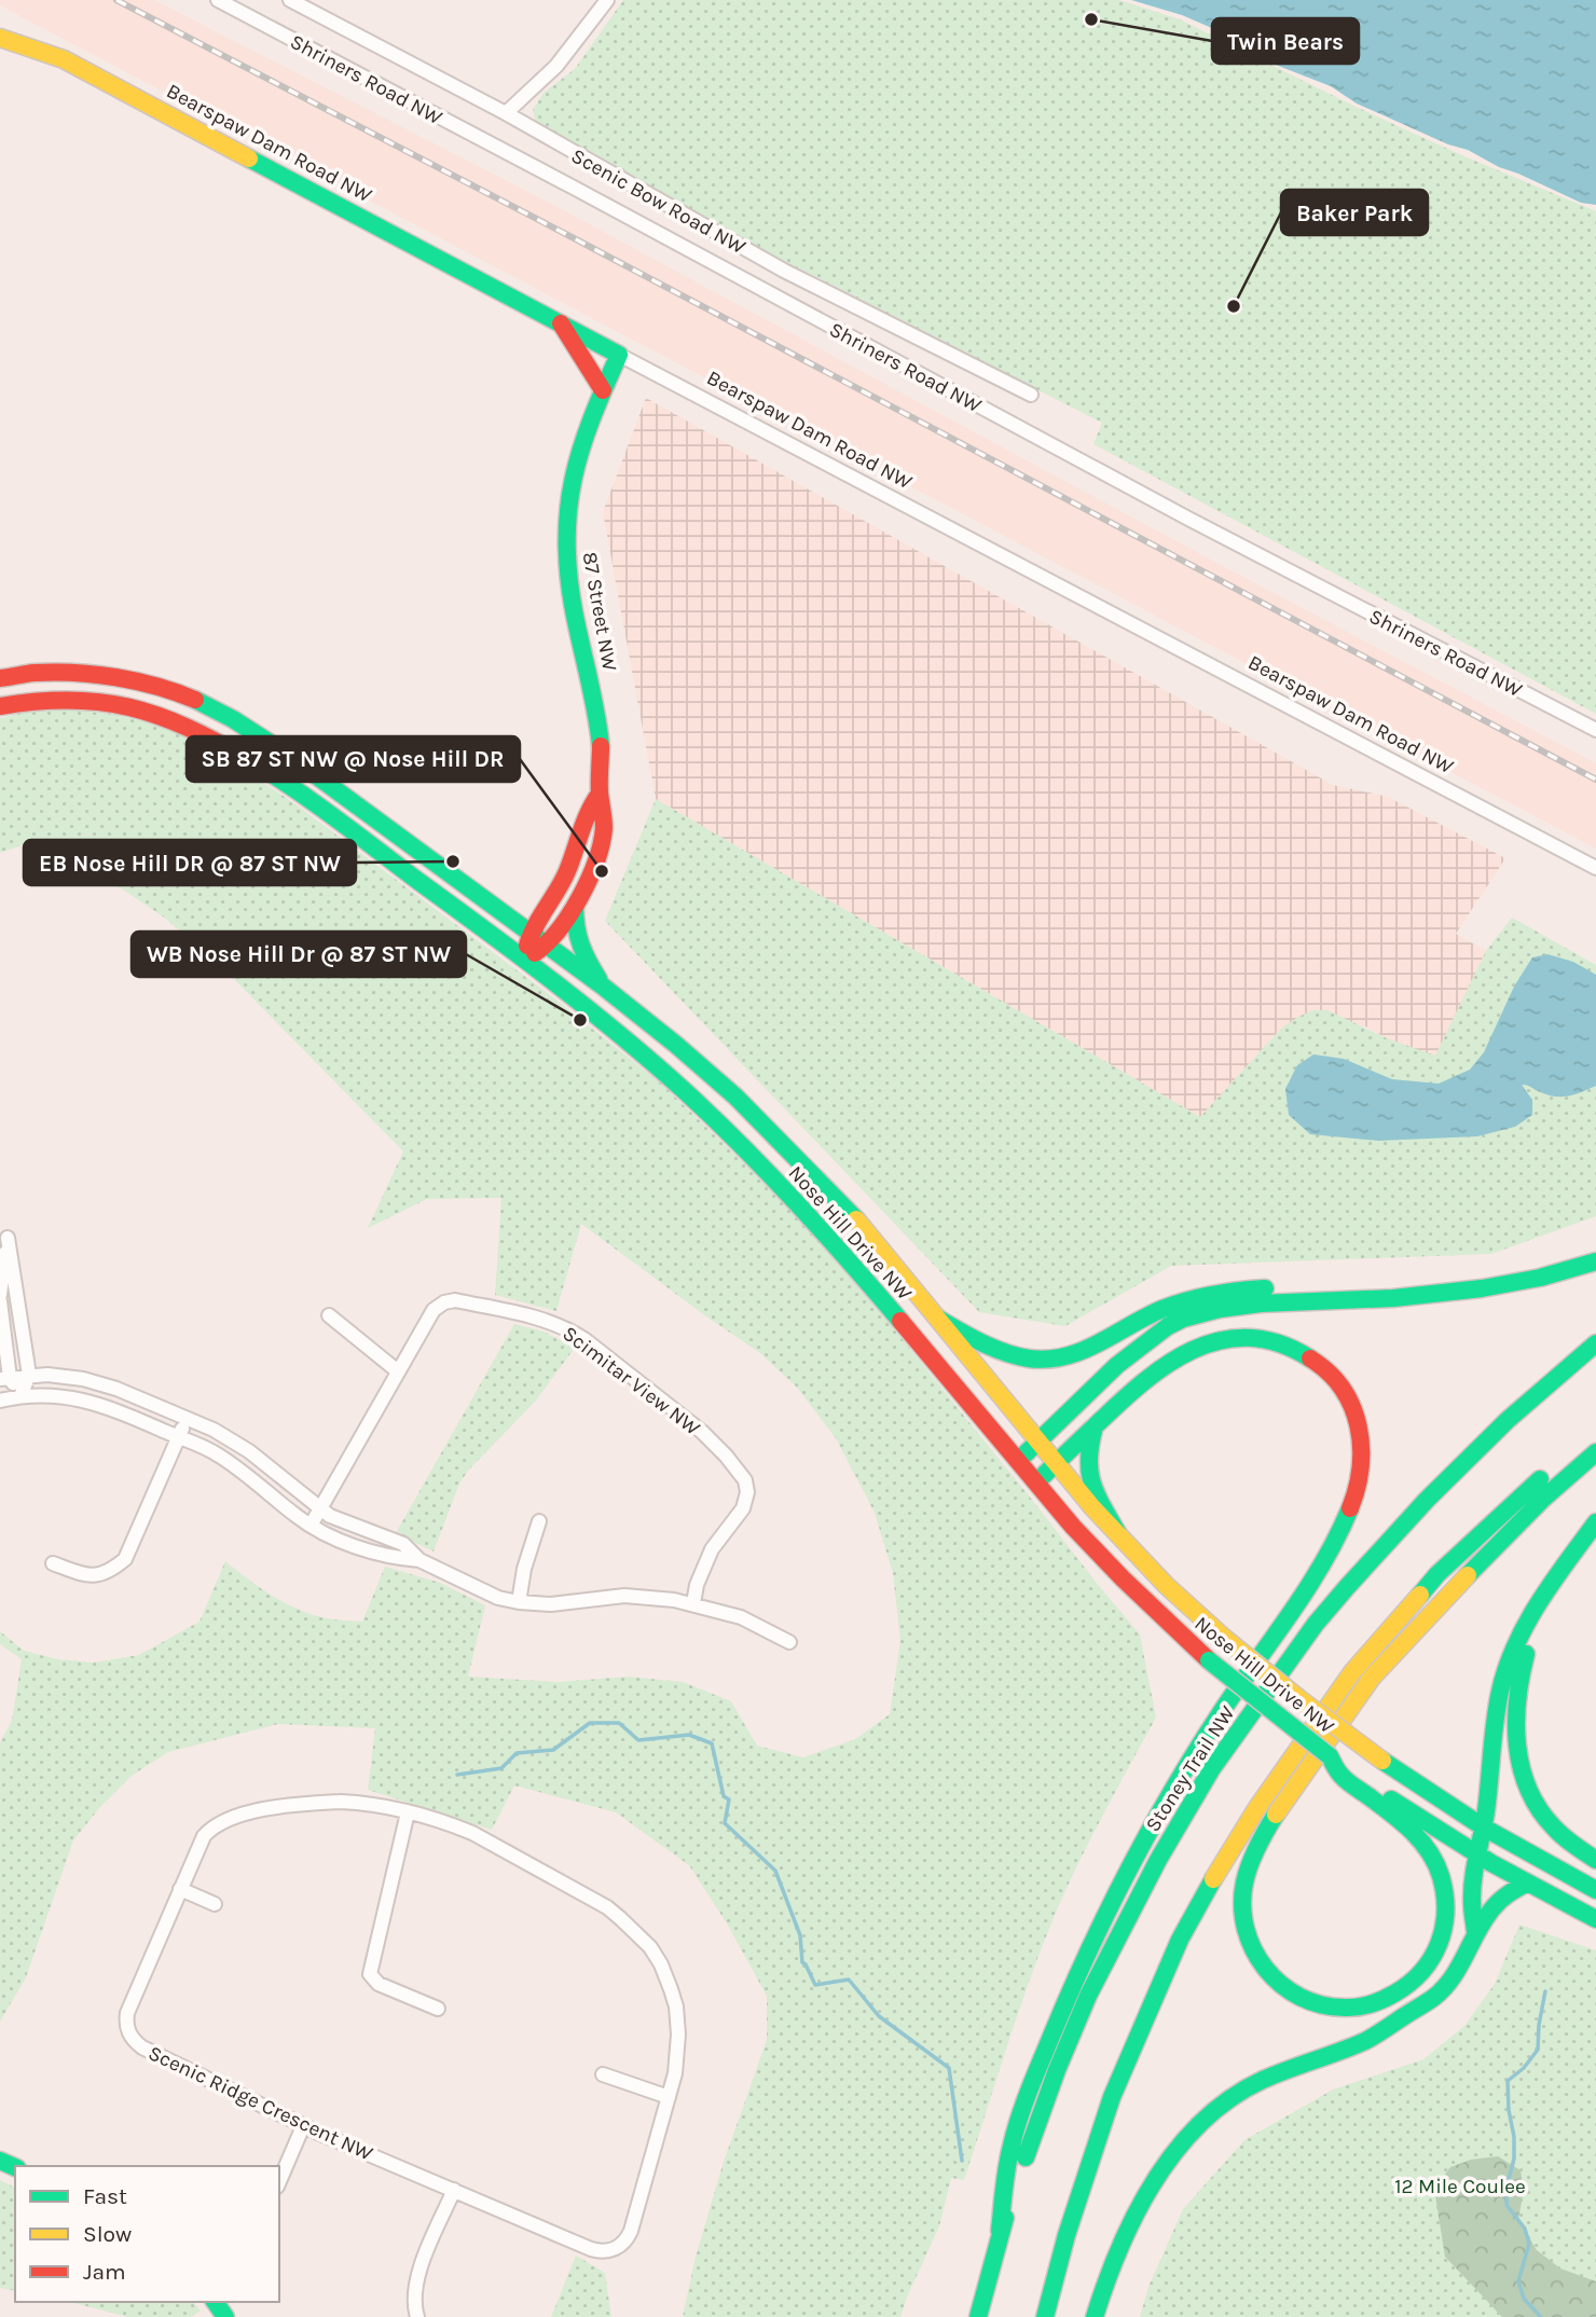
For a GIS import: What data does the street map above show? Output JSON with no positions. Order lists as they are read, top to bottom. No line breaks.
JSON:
{"streets":{"main road":["Bearspaw Dam Road NW","87 Street NW","Nose Hill Drive NW","Stoney Trail NW"],"street":["Shriners Road NW","Scenic Bow Road NW","Scimitar View NW","Scenic Ridge Crescent NW"]},"crossings":[["Bearspaw Dam Road NW","87 Street NW"],["87 Street NW","Nose Hill Drive NW"]],"parks":["12 Mile Coulee"],"places":["Twin Bears","Baker Park","EB Nose Hill DR @ 87 ST NW","SB 87 ST NW @ Nose Hill DR","WB Nose Hill Dr @ 87 ST NW"],"legend":["Fast","Slow","Jam"]}
